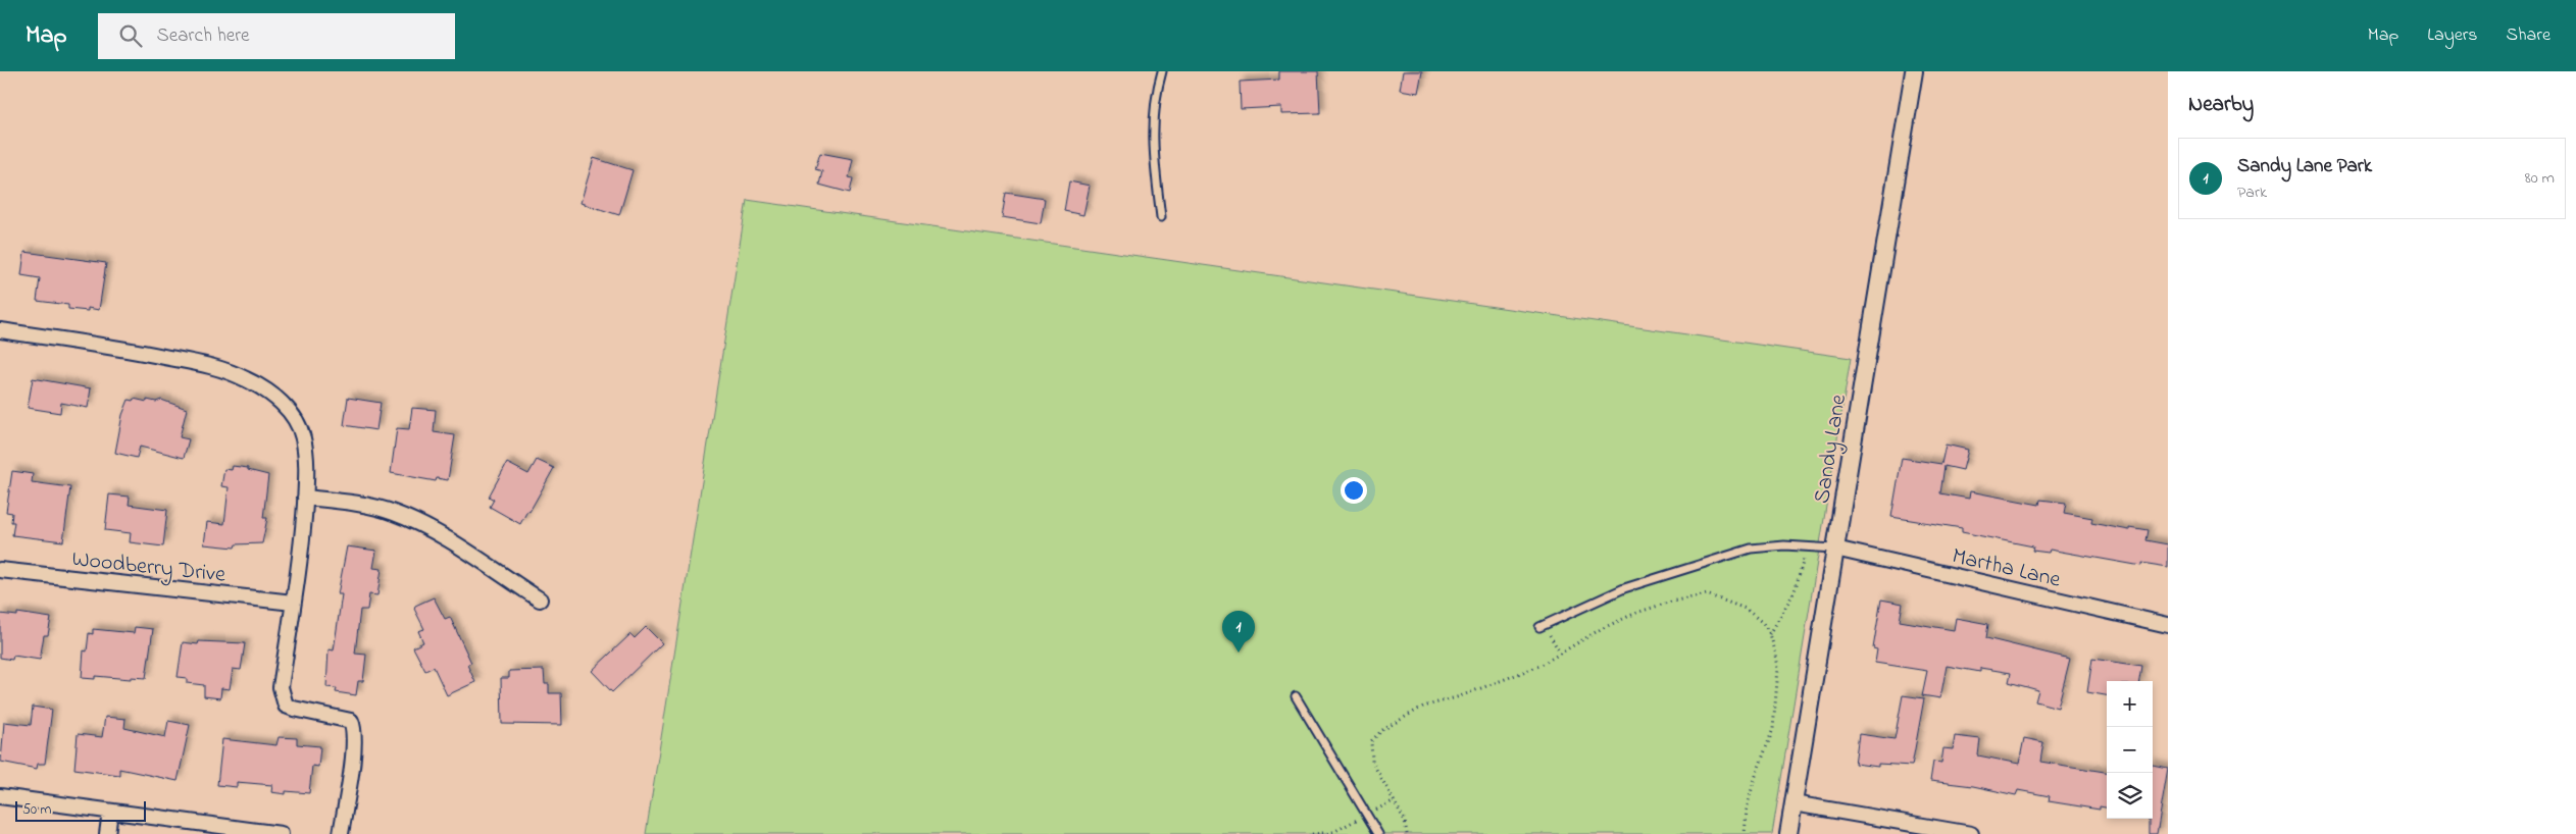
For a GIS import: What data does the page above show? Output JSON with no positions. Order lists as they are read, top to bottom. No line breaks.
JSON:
{"streets":{"street":["Sandy Lane","Woodberry Drive","Martha Lane"]},"crossings":[["Sandy Lane","Martha Lane"]],"scale_bar":"50 m","page":{"header":"Map","search":"Search here","nav":["Map","Layers","Share"],"heading":"Nearby","list":[{"mark":"1","name":"Sandy Lane Park","note":"Park","value":"80 m"}],"pins":"1","map_buttons":["+","−"],"scale":"50 m"}}
